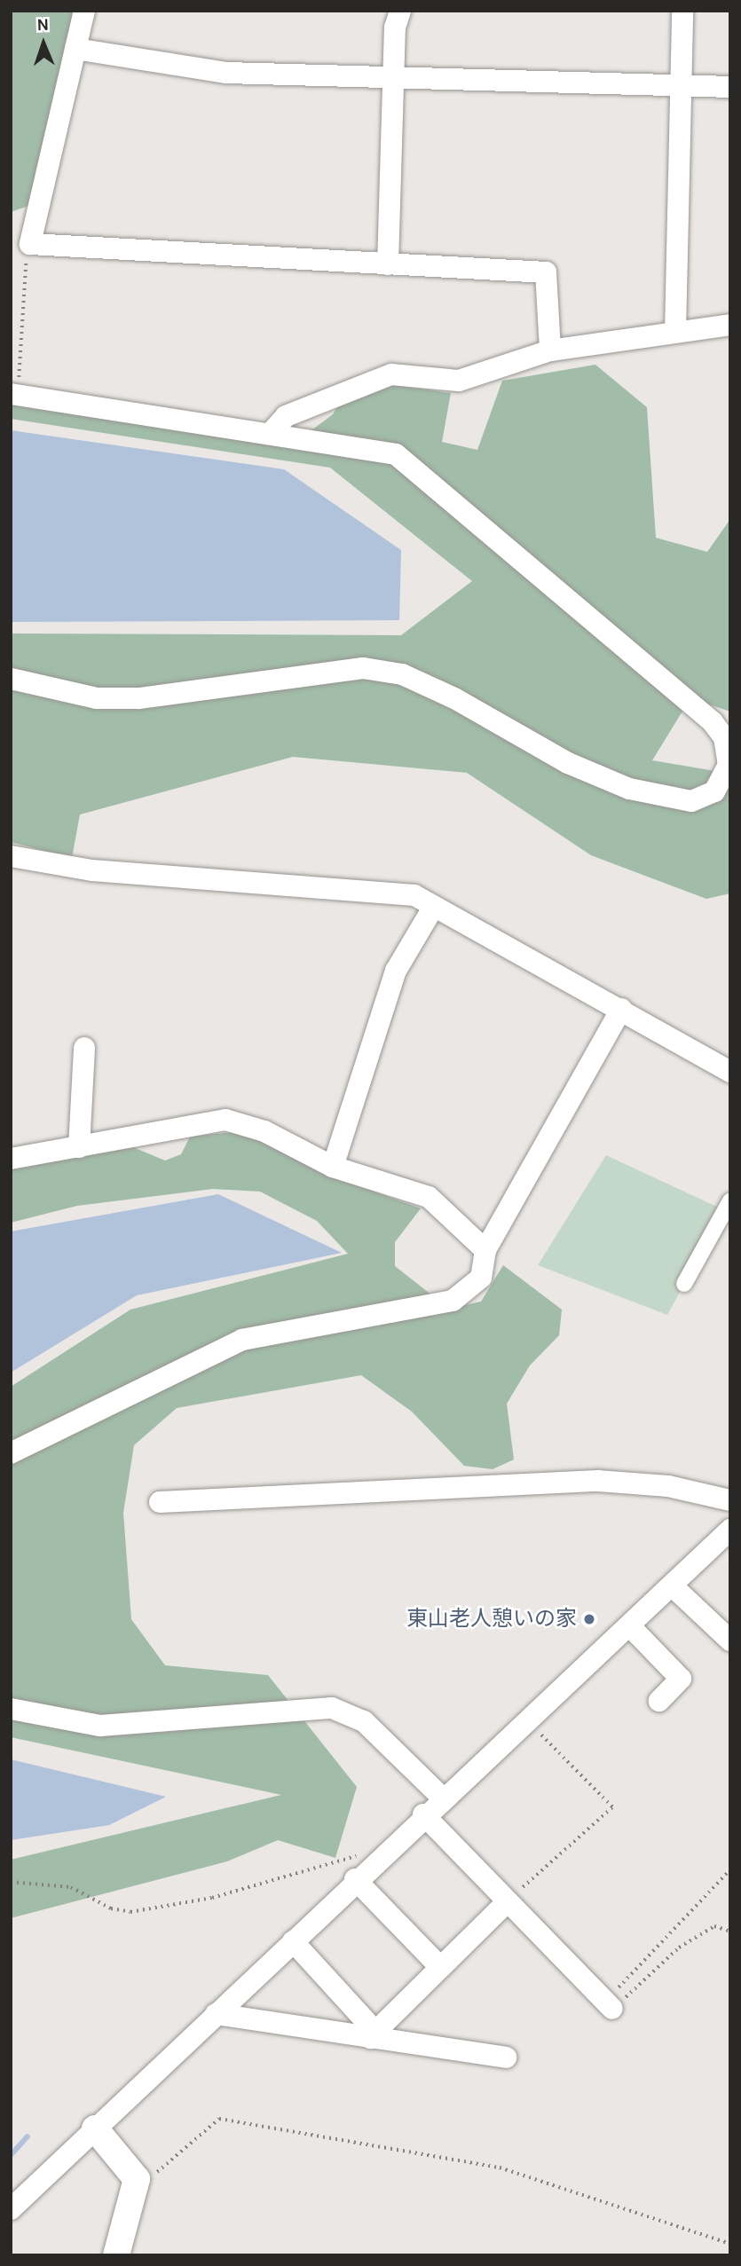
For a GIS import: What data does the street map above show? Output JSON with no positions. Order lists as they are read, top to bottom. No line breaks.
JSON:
{"places":["東山老人憩いの家"],"north":"top"}
